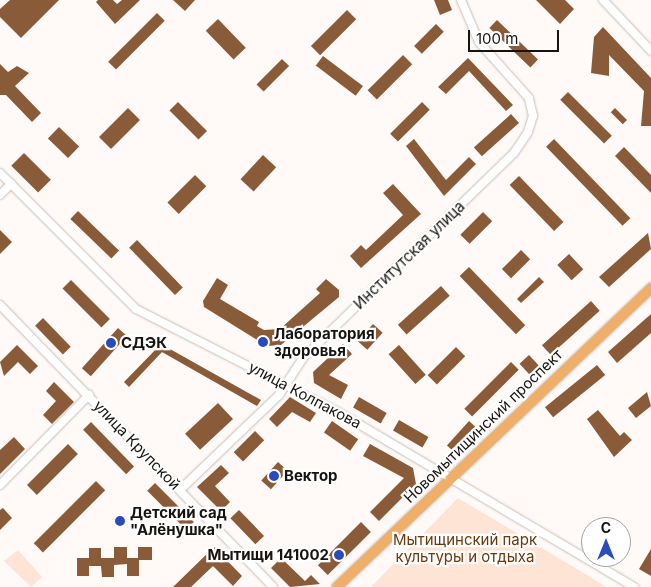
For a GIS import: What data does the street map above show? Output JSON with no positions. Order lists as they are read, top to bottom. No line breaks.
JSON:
{"streets":{"main road":["Новомытищинский проспект"],"street":["Институтская улица","улица Колпакова","улица Крупской"]},"crossings":[["Институтская улица","улица Колпакова"],["Институтская улица","улица Крупской"],["улица Колпакова","Новомытищинский проспект"]],"parks":["Мытищинский парк культуры и отдыха"],"places":["Лаборатория здоровья","СДЭК","Вектор","Детский сад \"Алёнушка\"","Мытищи 141002"],"scale_bar":"100 m","north":"top"}
